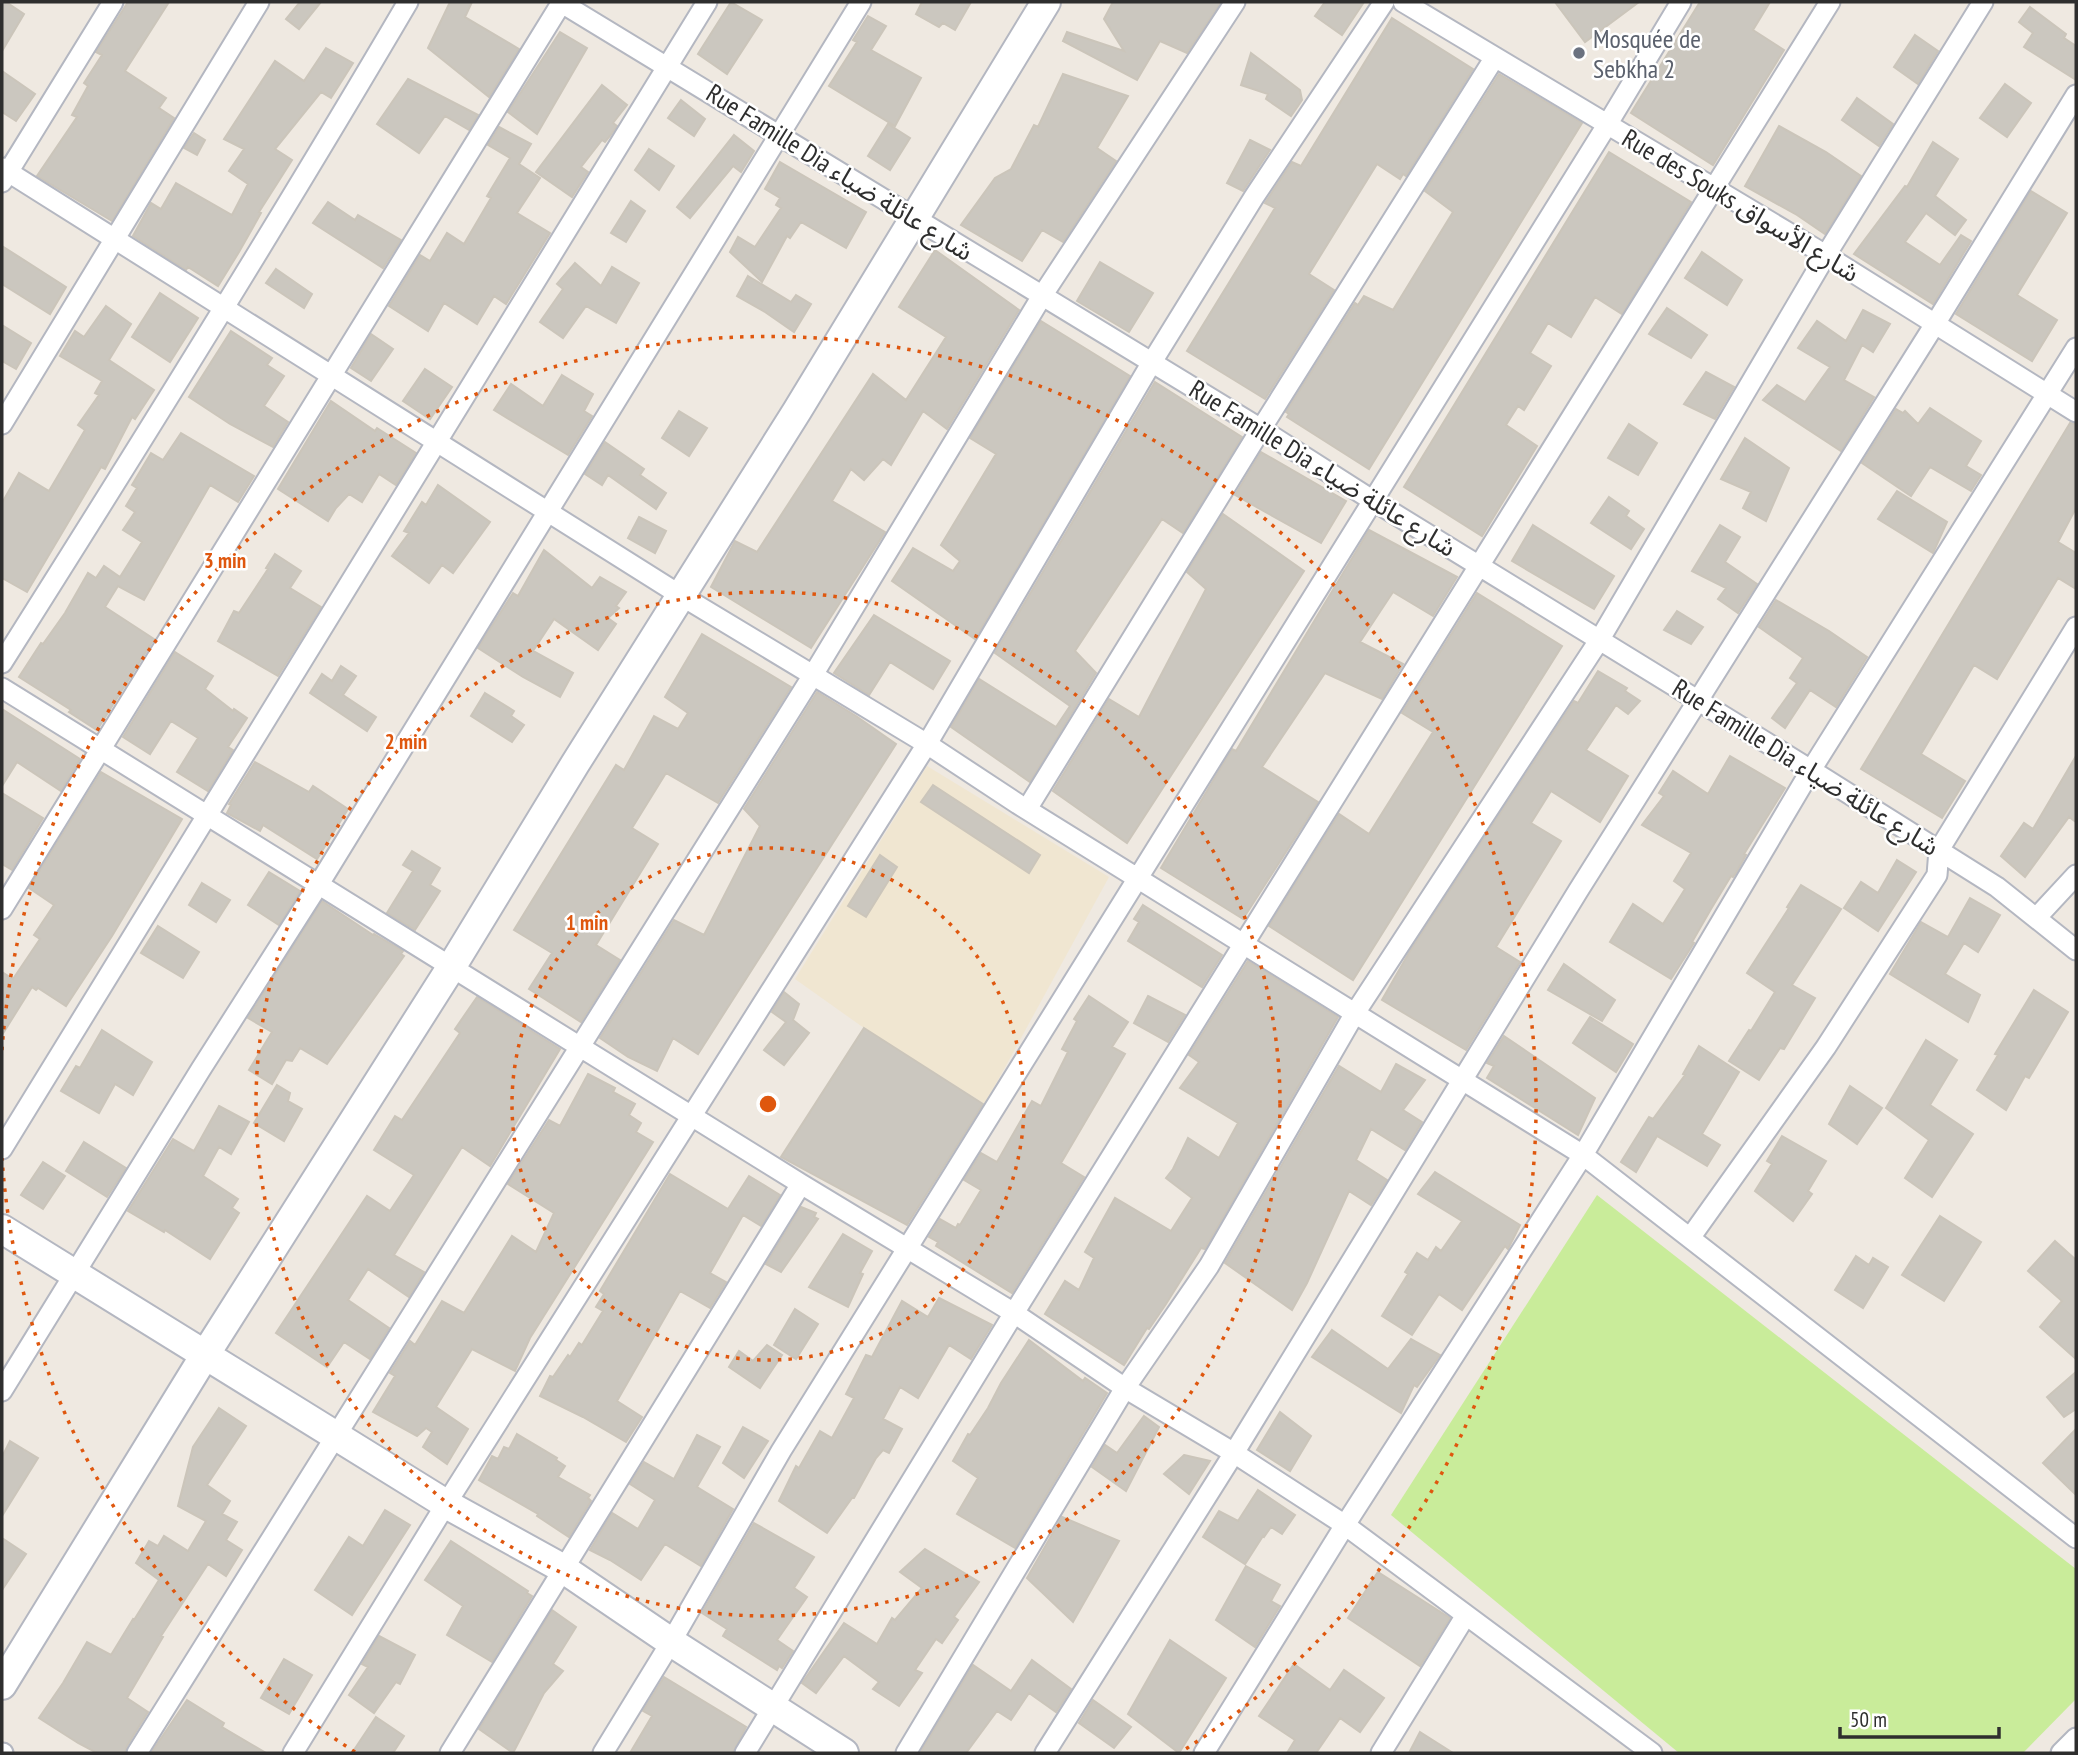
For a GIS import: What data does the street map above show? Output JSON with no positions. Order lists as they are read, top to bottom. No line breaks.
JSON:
{"streets":{"street":["Rue Famille Dia شارع عائلة ضياء","Rue des Souks شارع الأسواق"]},"places":["Mosquée de Sebkha 2"],"scale_bar":"50 m","rings":["3 min","2 min","1 min"]}
